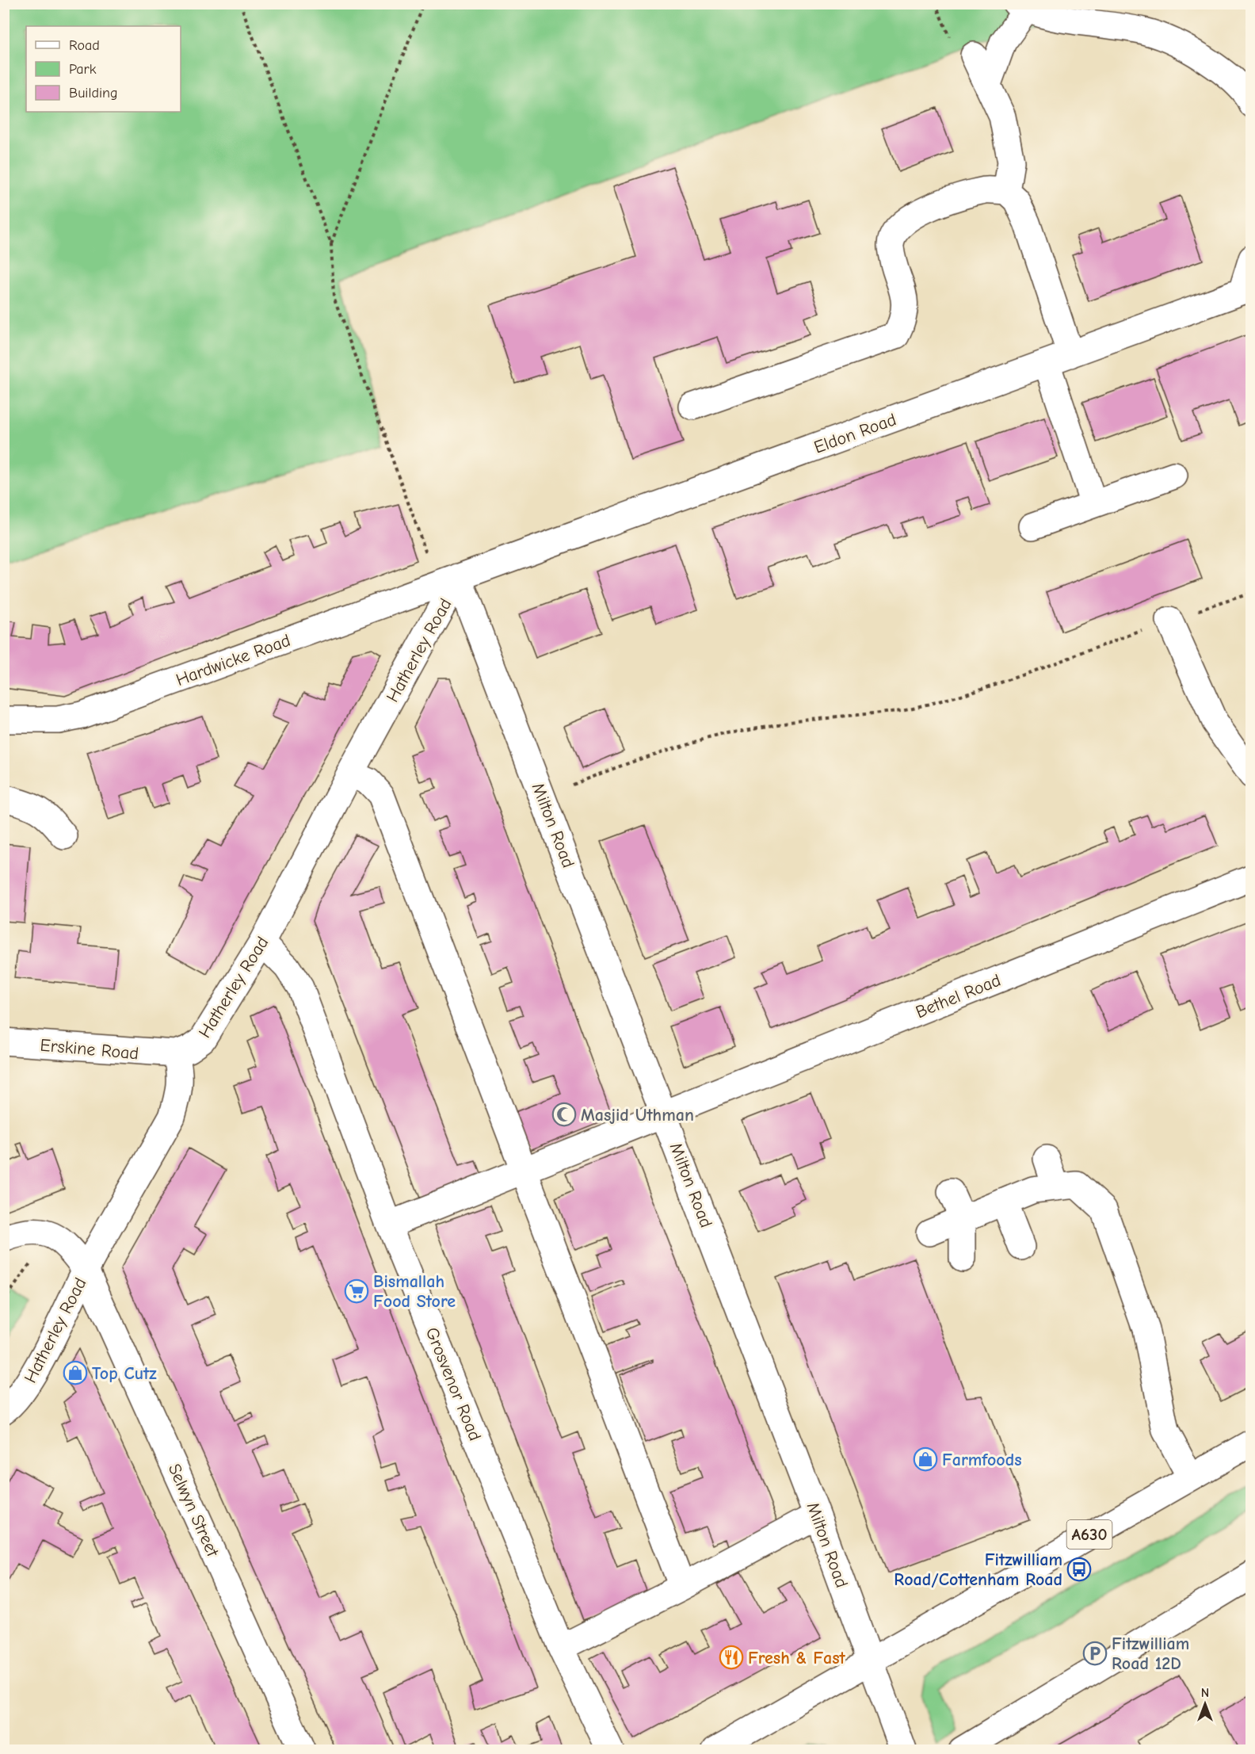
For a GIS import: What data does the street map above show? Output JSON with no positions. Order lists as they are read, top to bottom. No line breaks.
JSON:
{"streets":{"street":["Eldon Road","Hatherley Road","Hardwicke Road","Milton Road","Bethel Road","Erskine Road","Grosvenor Road","Selwyn Street","A630"]},"crossings":[["Eldon Road","Hatherley Road"],["Eldon Road","Hardwicke Road"],["Eldon Road","Milton Road"],["Hatherley Road","Hardwicke Road"],["Hatherley Road","Milton Road"],["Hatherley Road","Erskine Road"],["Hatherley Road","Grosvenor Road"],["Hatherley Road","Selwyn Street"],["Hardwicke Road","Milton Road"],["Milton Road","Bethel Road"],["Milton Road","A630"],["Bethel Road","Grosvenor Road"]],"places":{"mosque":["Masjid Uthman"],"supermarket":["Bismallah Food Store"],"shop":["Top Cutz","Farmfoods"],"bus stop":["Fitzwilliam Road/Cottenham Road"],"parking":["Fitzwilliam Road 12D"],"restaurant":["Fresh & Fast"]},"legend":["Road","Park","Building"],"north":"top"}
